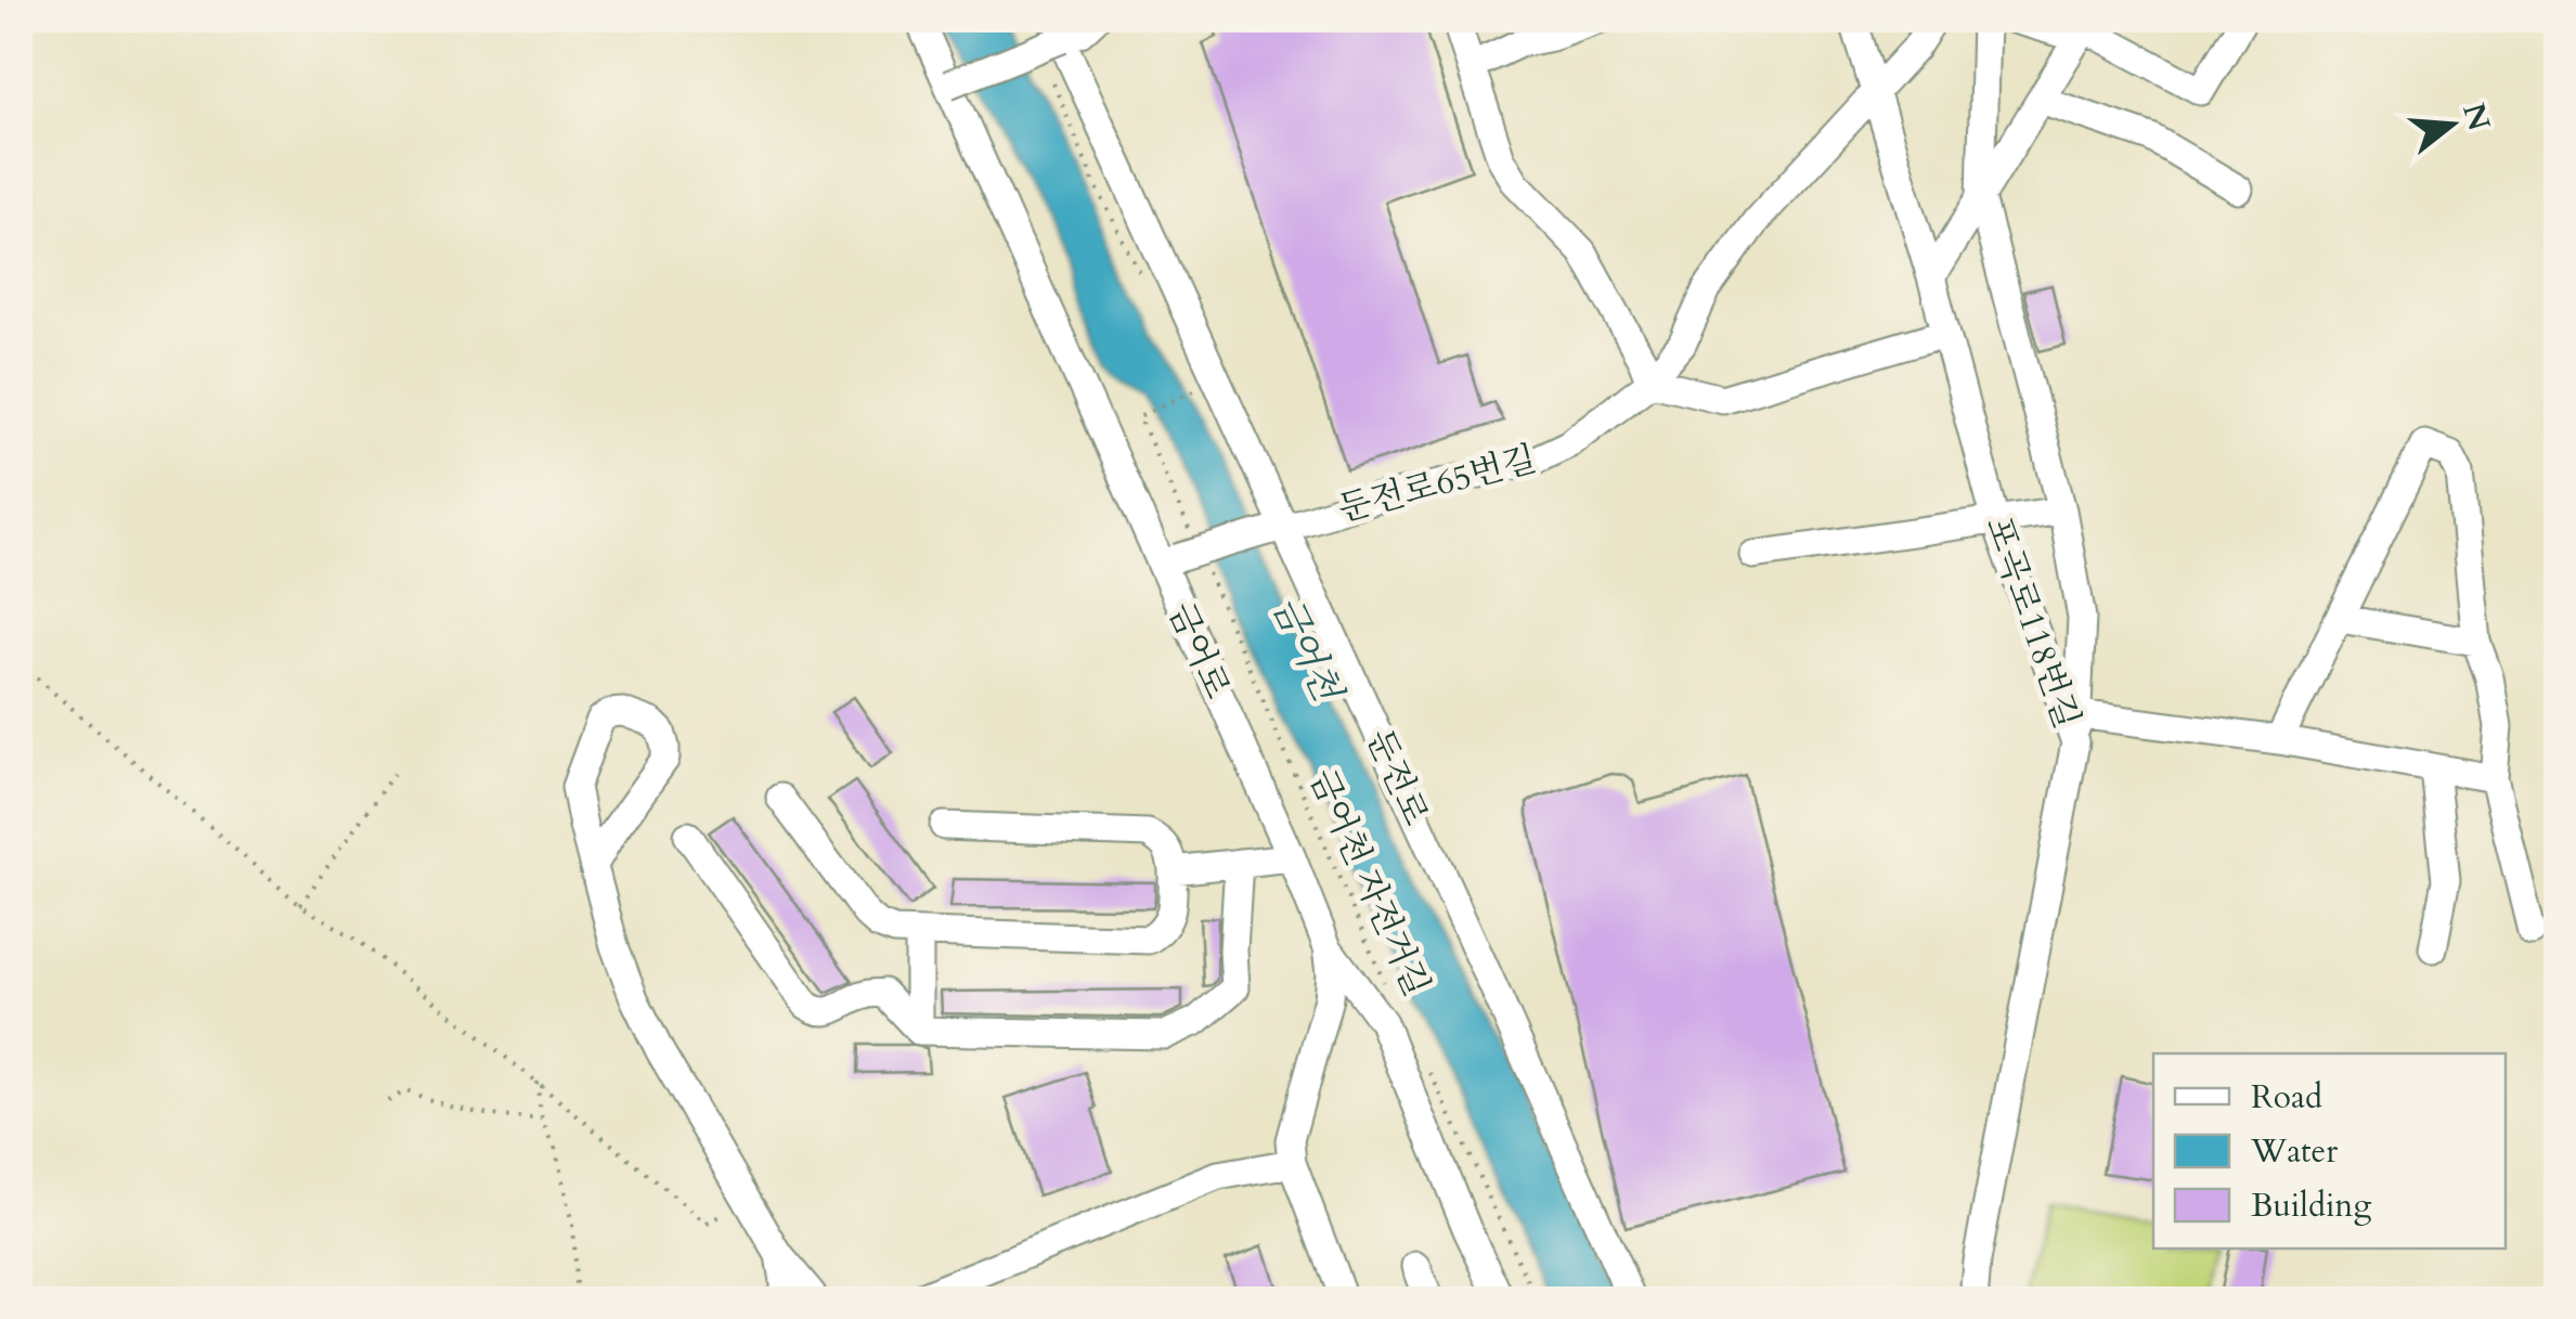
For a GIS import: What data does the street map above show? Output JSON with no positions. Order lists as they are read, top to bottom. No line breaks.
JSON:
{"streets":{"street":["둔전로65번길","포곡로118번길","금어로","둔전로"],"path":["금어천 자전거길"]},"crossings":[["둔전로65번길","포곡로118번길"],["둔전로65번길","금어로"],["둔전로65번길","둔전로"]],"water":["금어천"],"legend":["Road","Water","Building"],"north":"right"}
